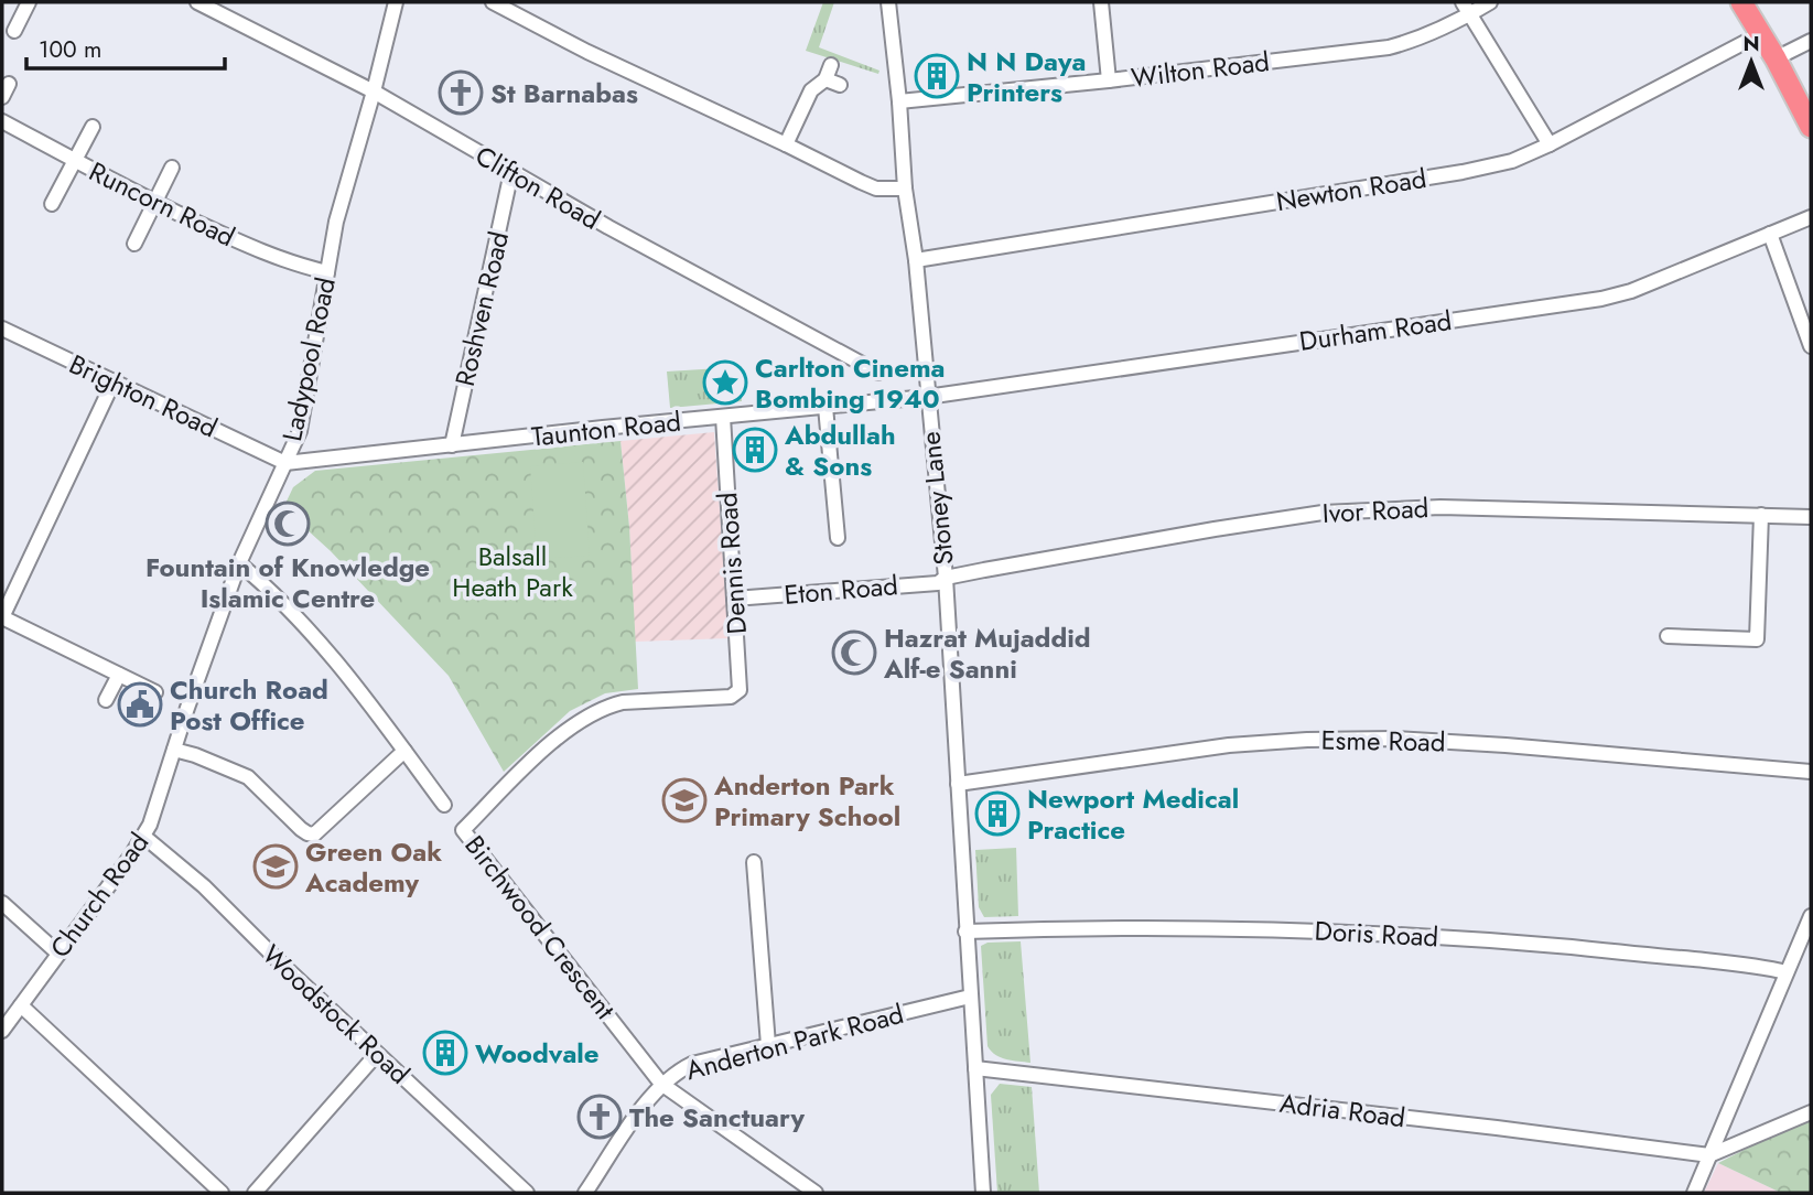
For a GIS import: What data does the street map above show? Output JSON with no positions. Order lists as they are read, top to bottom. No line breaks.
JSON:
{"streets":{"street":["Wilton Road","Clifton Road","Newton Road","Runcorn Road","Roshven Road","Durham Road","Ladypool Road","Brighton Road","Taunton Road","Stoney Lane","Ivor Road","Dennis Road","Eton Road","Esme Road","Church Road","Birchwood Crescent","Doris Road","Woodstock Road","Anderton Park Road","Adria Road"]},"crossings":[["Wilton Road","Stoney Lane"],["Clifton Road","Roshven Road"],["Clifton Road","Ladypool Road"],["Newton Road","Stoney Lane"],["Runcorn Road","Ladypool Road"],["Roshven Road","Taunton Road"],["Durham Road","Taunton Road"],["Durham Road","Stoney Lane"],["Ladypool Road","Brighton Road"],["Ladypool Road","Taunton Road"],["Ladypool Road","Church Road"],["Brighton Road","Taunton Road"],["Taunton Road","Stoney Lane"],["Taunton Road","Dennis Road"],["Stoney Lane","Ivor Road"],["Stoney Lane","Eton Road"],["Stoney Lane","Esme Road"],["Stoney Lane","Doris Road"],["Stoney Lane","Anderton Park Road"],["Stoney Lane","Adria Road"],["Ivor Road","Eton Road"],["Dennis Road","Eton Road"],["Dennis Road","Birchwood Crescent"],["Church Road","Woodstock Road"],["Birchwood Crescent","Anderton Park Road"]],"parks":["Balsall Heath Park"],"places":{"building":["N N Daya Printers","Abdullah & Sons","Newport Medical Practice","Woodvale"],"church":["St Barnabas","The Sanctuary"],"place":["Carlton Cinema Bombing 1940"],"mosque":["Fountain of Knowledge Islamic Centre","Hazrat Mujaddid Alf-e Sanni"],"public building":["Church Road Post Office"],"school or university":["Anderton Park Primary School","Green Oak Academy"]},"scale_bar":"100 m","north":"top"}
